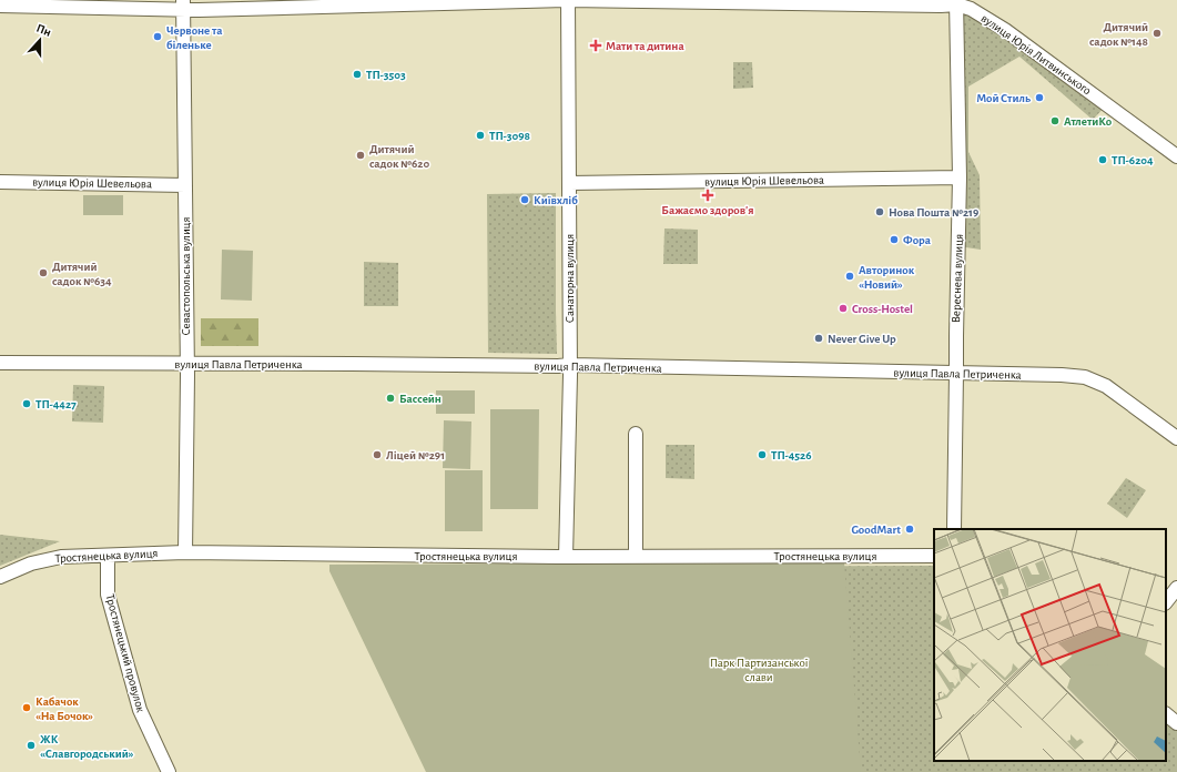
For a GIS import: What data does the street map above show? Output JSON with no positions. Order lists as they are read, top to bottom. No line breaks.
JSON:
{"streets":{"street":["вулиця Юрія Литвинського","вулиця Юрія Шевельова","Севастопольська вулиця","Санаторна вулиця","Вереснева вулиця","вулиця Павла Петриченка","Тростянецька вулиця","Тростянецький провулок"]},"crossings":[["вулиця Юрія Литвинського","Севастопольська вулиця"],["вулиця Юрія Литвинського","Санаторна вулиця"],["вулиця Юрія Литвинського","Вереснева вулиця"],["вулиця Юрія Шевельова","Севастопольська вулиця"],["вулиця Юрія Шевельова","Санаторна вулиця"],["вулиця Юрія Шевельова","Вереснева вулиця"],["Севастопольська вулиця","вулиця Павла Петриченка"],["Севастопольська вулиця","Тростянецька вулиця"],["Санаторна вулиця","вулиця Павла Петриченка"],["Санаторна вулиця","Тростянецька вулиця"],["Вереснева вулиця","вулиця Павла Петриченка"],["Тростянецька вулиця","Тростянецький провулок"]],"parks":["Парк Партизанської слави"],"places":{"other":["Дитячий садок №148","Червоне та біленьке","ТП-3503","Мой Стиль","АтлетиКо","ТП-3098","Дитячий садок №620","ТП-6204","Київхліб","Нова Пошта №219","Фора","Дитячий садок №634","Авторинок «Новий»","Cross-Hostel","Never Give Up","Бассейн","ТП-4427","Ліцей №291","ТП-4526","GoodMart","Кабачок «На Бочок»","ЖК «Славгородський»"],"health":["Мати та дитина","Бажаємо здоров'я"]},"north":"top"}
